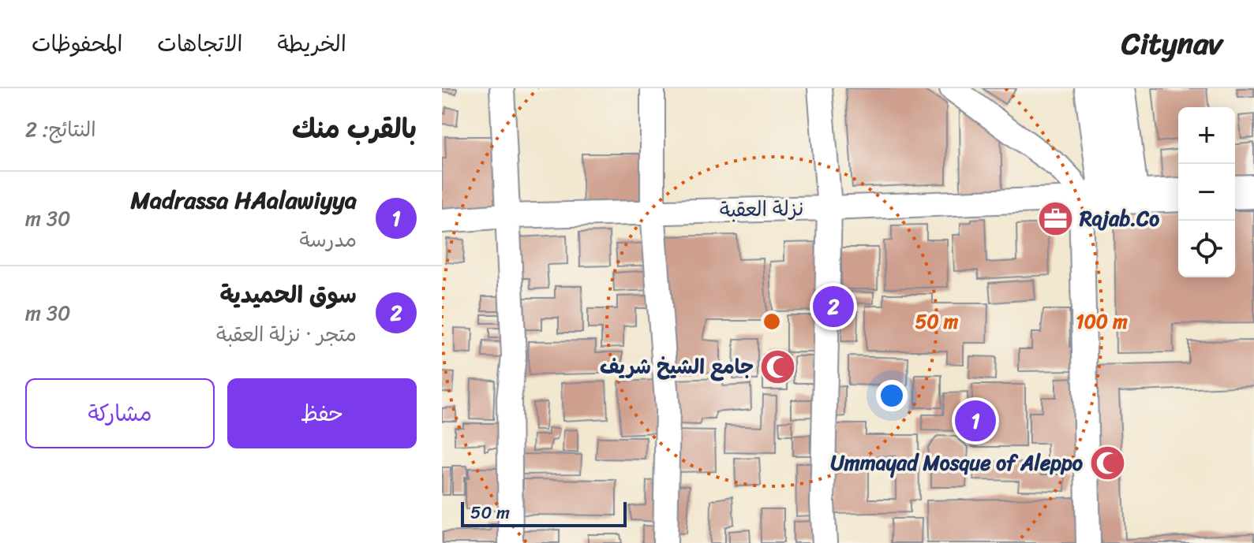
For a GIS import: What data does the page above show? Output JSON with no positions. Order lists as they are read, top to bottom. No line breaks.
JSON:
{"streets":{"street":["نزلة العقبة"]},"places":{"office":["Rajab.Co"],"mosque":["جامع الشيخ شريف","Ummayad Mosque of Aleppo"]},"scale_bar":"50 m","page":{"header":"Citynav","nav":["الخريطة","الاتجاهات","المحفوظات"],"heading":["بالقرب منك","النتائج: 2"],"map_buttons":["+","−"],"list":[{"mark":"1","name":"Madrassa HAalawiyya","note":"مدرسة","value":"30 m"},{"mark":"2","name":"سوق الحميدية","note":"متجر · نزلة العقبة","value":"30 m"}],"pins":["2","1"],"buttons":["حفظ","مشاركة"],"scale":"50 m"},"rings":["50 m","100 m"]}
